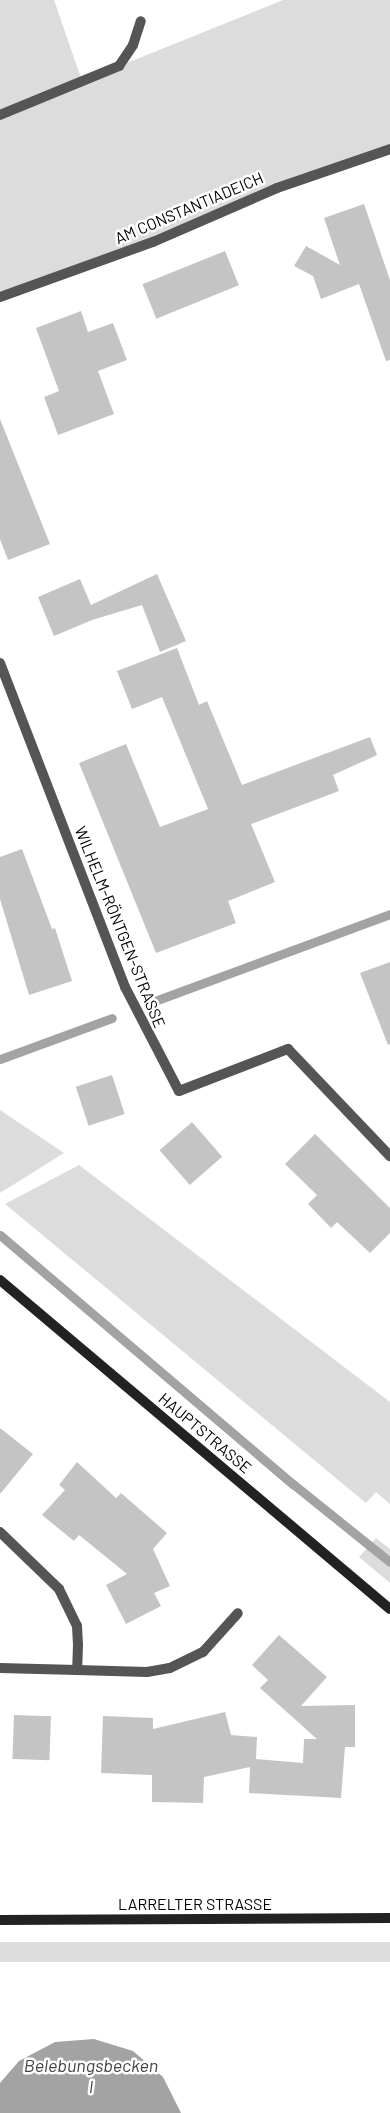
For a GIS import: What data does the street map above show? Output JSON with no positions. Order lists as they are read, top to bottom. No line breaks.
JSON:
{"streets":{"street":["AM CONSTANTIADEICH","WILHELM-RÖNTGEN-STRASSE","HAUPTSTRASSE","LARRELTER STRASSE"]},"water":["Belebungsbecken I"]}
